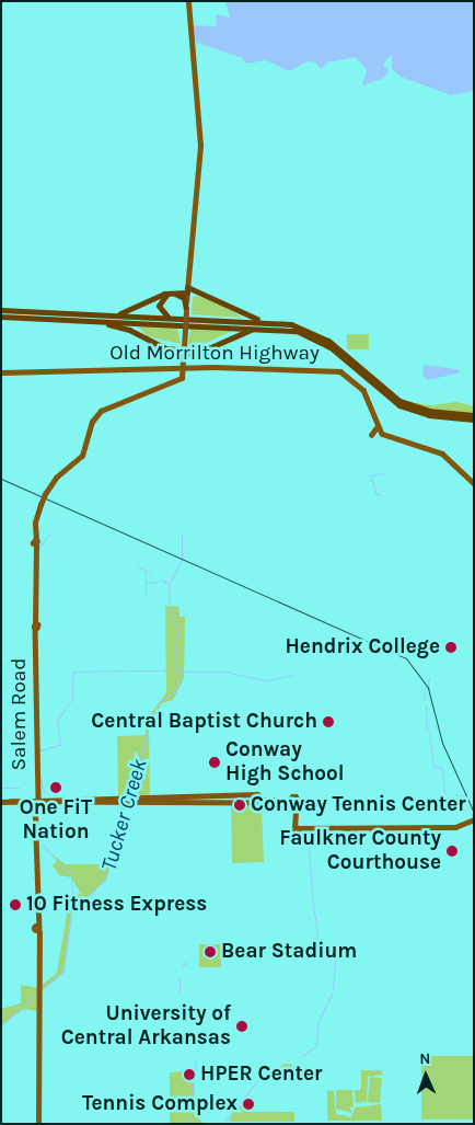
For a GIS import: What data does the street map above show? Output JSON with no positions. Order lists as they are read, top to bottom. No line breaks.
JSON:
{"streets":{"main road":["Old Morrilton Highway","Salem Road"]},"crossings":[["Old Morrilton Highway","Salem Road"]],"water":["Tucker Creek"],"places":["Hendrix College","Central Baptist Church","Conway High School","One FiT Nation","Conway Tennis Center","Faulkner County Courthouse","10 Fitness Express","Bear Stadium","University of Central Arkansas","HPER Center","Tennis Complex"],"north":"top"}
